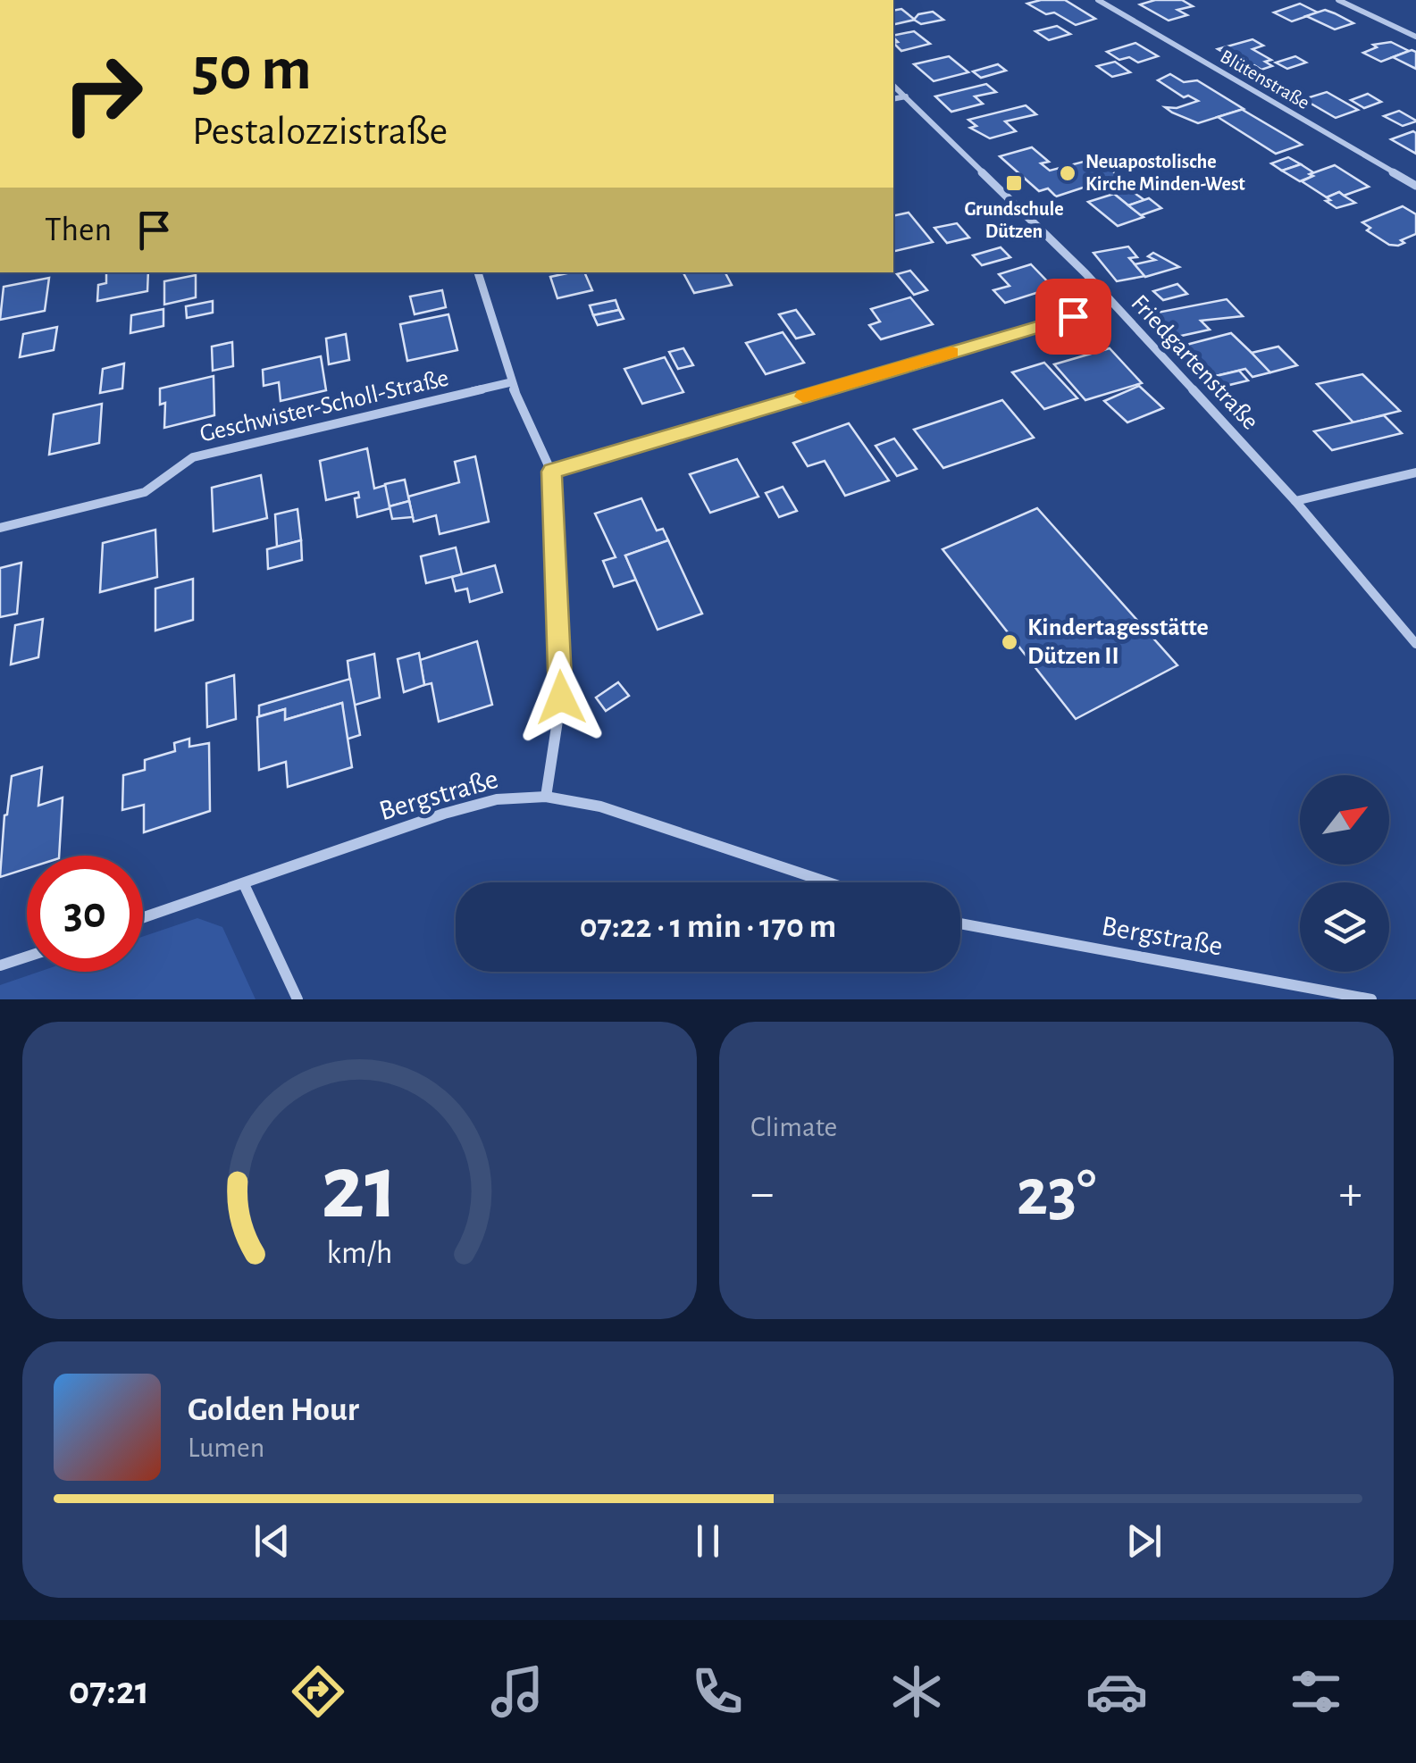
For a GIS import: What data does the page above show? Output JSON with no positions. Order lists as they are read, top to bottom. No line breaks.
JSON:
{"streets":{"street":["Blütenstraße","Friedgartenstraße","Geschwister-Scholl-Straße","Bergstraße"]},"places":{"other":["Neuapostolische Kirche Minden-West","Kindertagesstätte Dützen II"],"transit":["Grundschule Dützen"]},"north":"top right","page":{"turn":["50 m","Pestalozzistraße"],"then":"Then","limit":"30","trip":"07:22 · 1 min · 170 m","tile":"Climate","heat":["−","23°","+"],"song":["Golden Hour","Lumen"],"tabs":"07:21","gauge":["21","km/h"]}}
